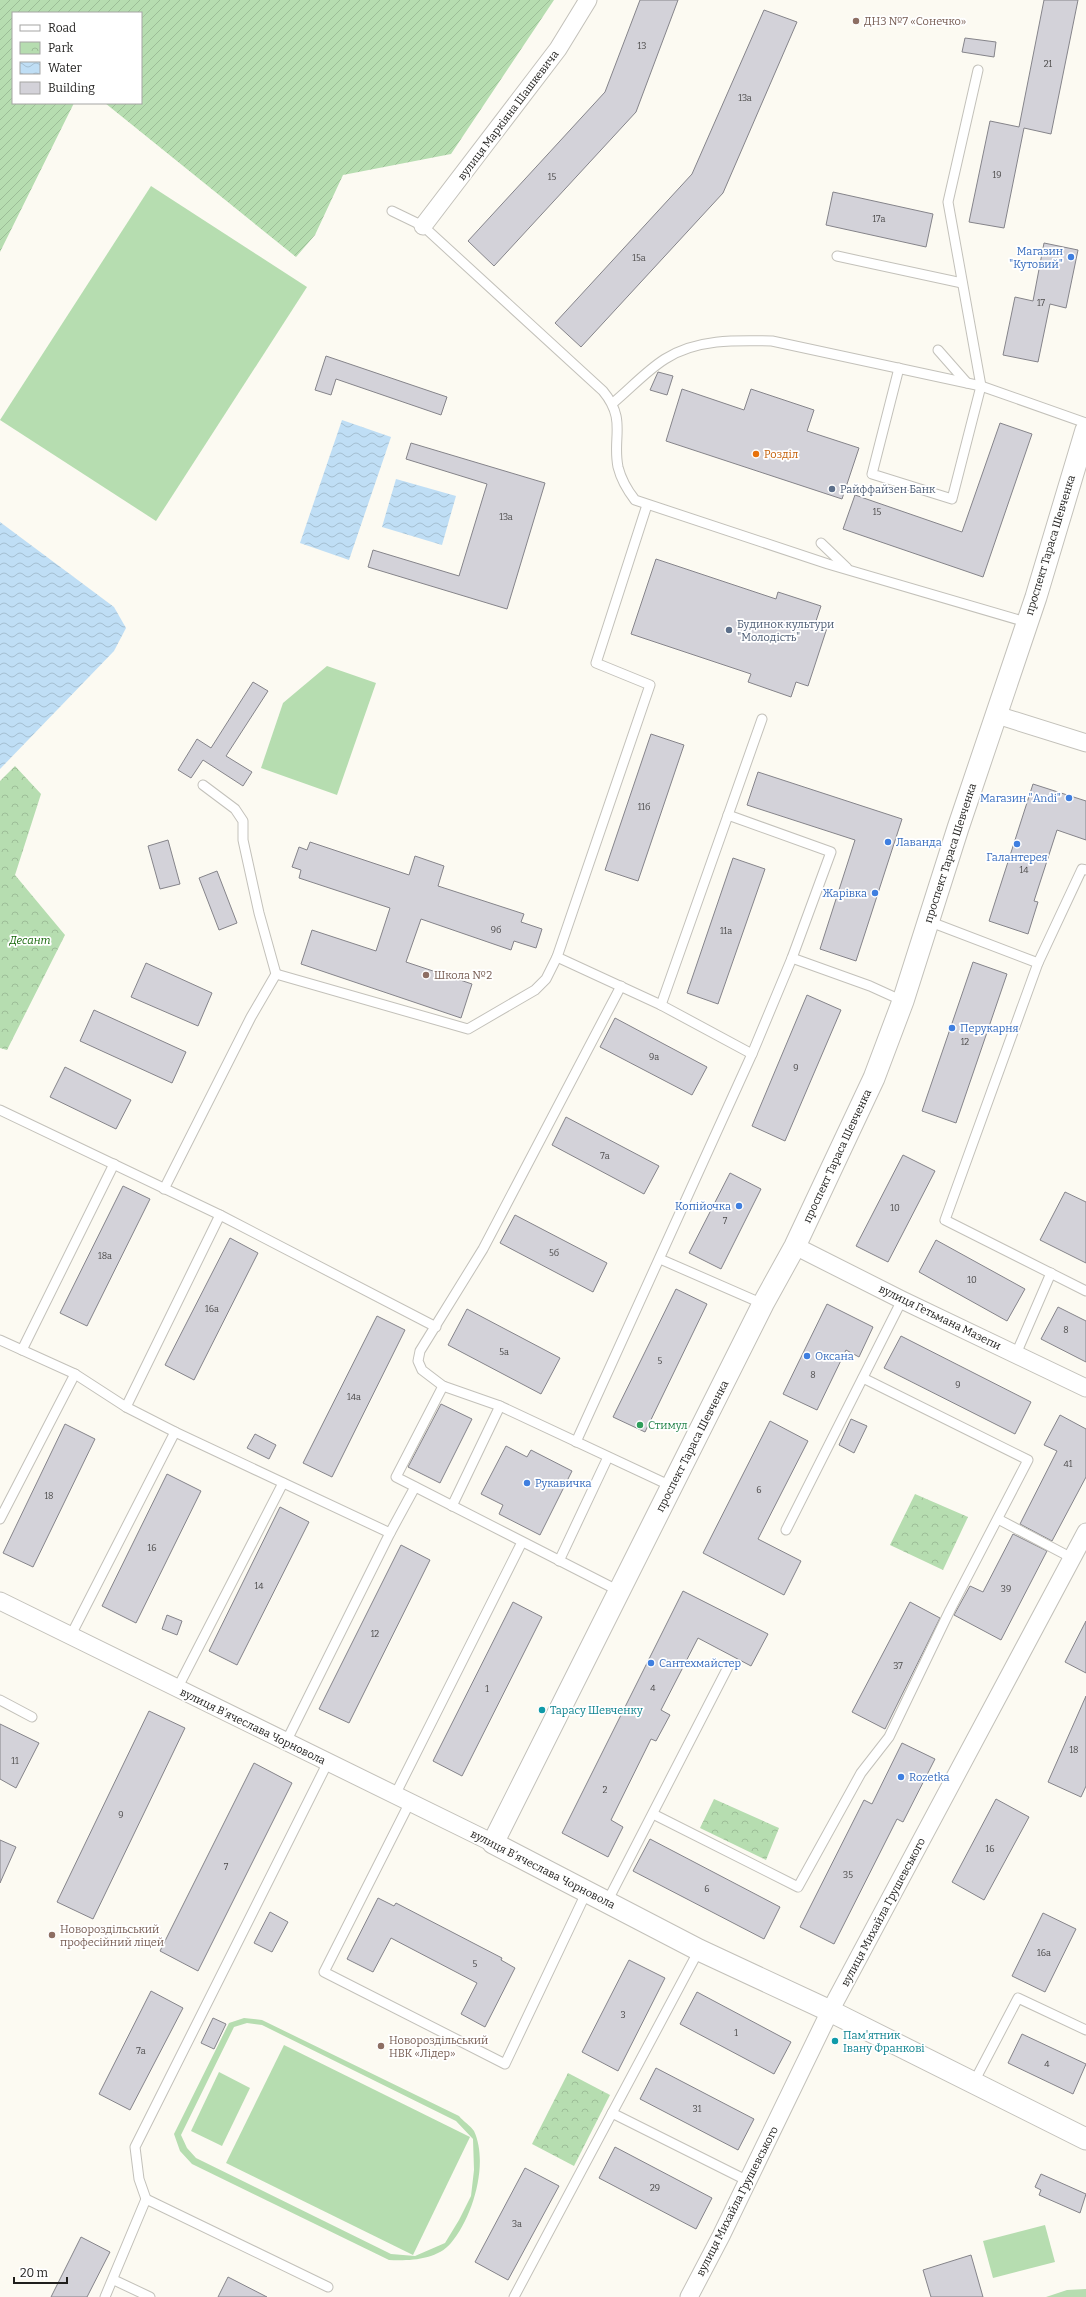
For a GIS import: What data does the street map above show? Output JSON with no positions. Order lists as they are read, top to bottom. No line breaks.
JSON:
{"streets":{"street":["вулиця Маркіяна Шашкевича","проспект Тараса Шевченка","вулиця Гетьмана Мазепи","вулиця Вʼячеслава Чорновола","вулиця Михайла Грушевського"]},"crossings":[["проспект Тараса Шевченка","вулиця Гетьмана Мазепи"],["проспект Тараса Шевченка","вулиця Вʼячеслава Чорновола"],["вулиця Вʼячеслава Чорновола","вулиця Михайла Грушевського"]],"parks":["Десант"],"places":["ДНЗ №7 «Сонечко»","Магазин \"Кутовий\"","Розділ","Райффайзен Банк","Будинок культури \"Молодість\"","Магазин \"Andi\"","Лаванда","Галантерея","Жарівка","Школа №2","Перукарня","Копійочка","Оксана","Стимул","Рукавичка","Сантехмайстер","Тарасу Шевченку","Rozetka","Новороздільський професійний ліцей","Пам'ятник Івану Франкові","Новороздільський НВК «Лідер»"],"house_numbers":["13","21","13а","19","15","17а","15а","17","15","13а","11б","14","9б","11а","12","9а","9","7а","10","7","5б","18а","10","16а","8","5а","5","8","9","14а","41","6","18","16","14","39","12","37","4","1","18","11","2","9","16","7","35","6","16а","5","3","1","7а","4","31","29","3а"],"legend":["Road","Park","Water","Building"],"scale_bar":"20 m"}
